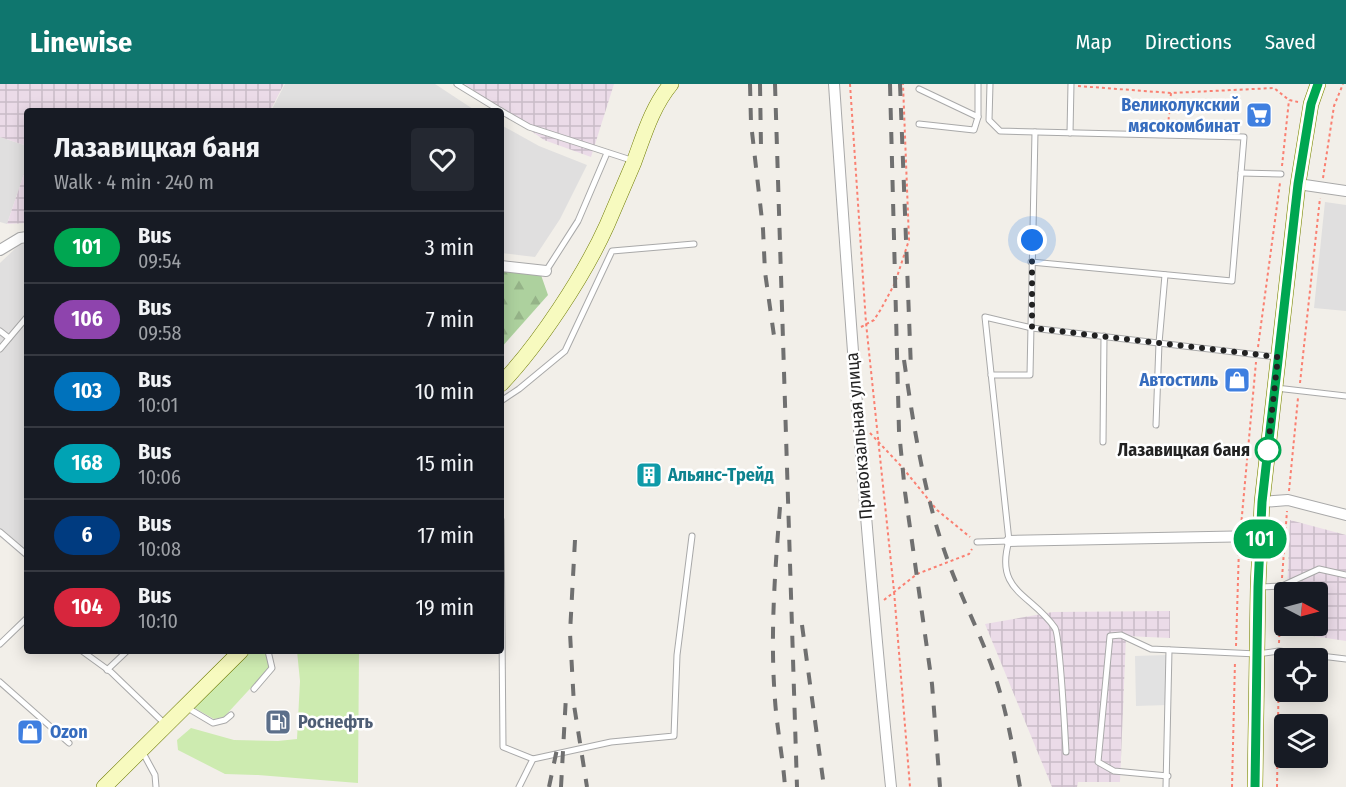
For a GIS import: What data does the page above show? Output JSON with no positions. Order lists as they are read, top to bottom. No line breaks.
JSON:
{"streets":{"street":["Привокзальная улица"]},"places":{"supermarket":["Великолукский мясокомбинат"],"shop":["Автостиль","Ozon"],"other":["Лазавицкая баня"],"building":["Альянс-Трейд"],"fuel station":["Роснефть"]},"lines":["bus line 101"],"north":"right","page":{"header":"Linewise","nav":["Map","Directions","Saved"],"on_map":"101","heading":["Лазавицкая баня","Walk · 4 min · 240 m"],"list":[{"mark":"101","name":"Bus","note":"09:54","value":"3 min"},{"mark":"106","name":"Bus","note":"09:58","value":"7 min"},{"mark":"103","name":"Bus","note":"10:01","value":"10 min"},{"mark":"168","name":"Bus","note":"10:06","value":"15 min"},{"mark":"6","name":"Bus","note":"10:08","value":"17 min"},{"mark":"104","name":"Bus","note":"10:10","value":"19 min"}]}}
